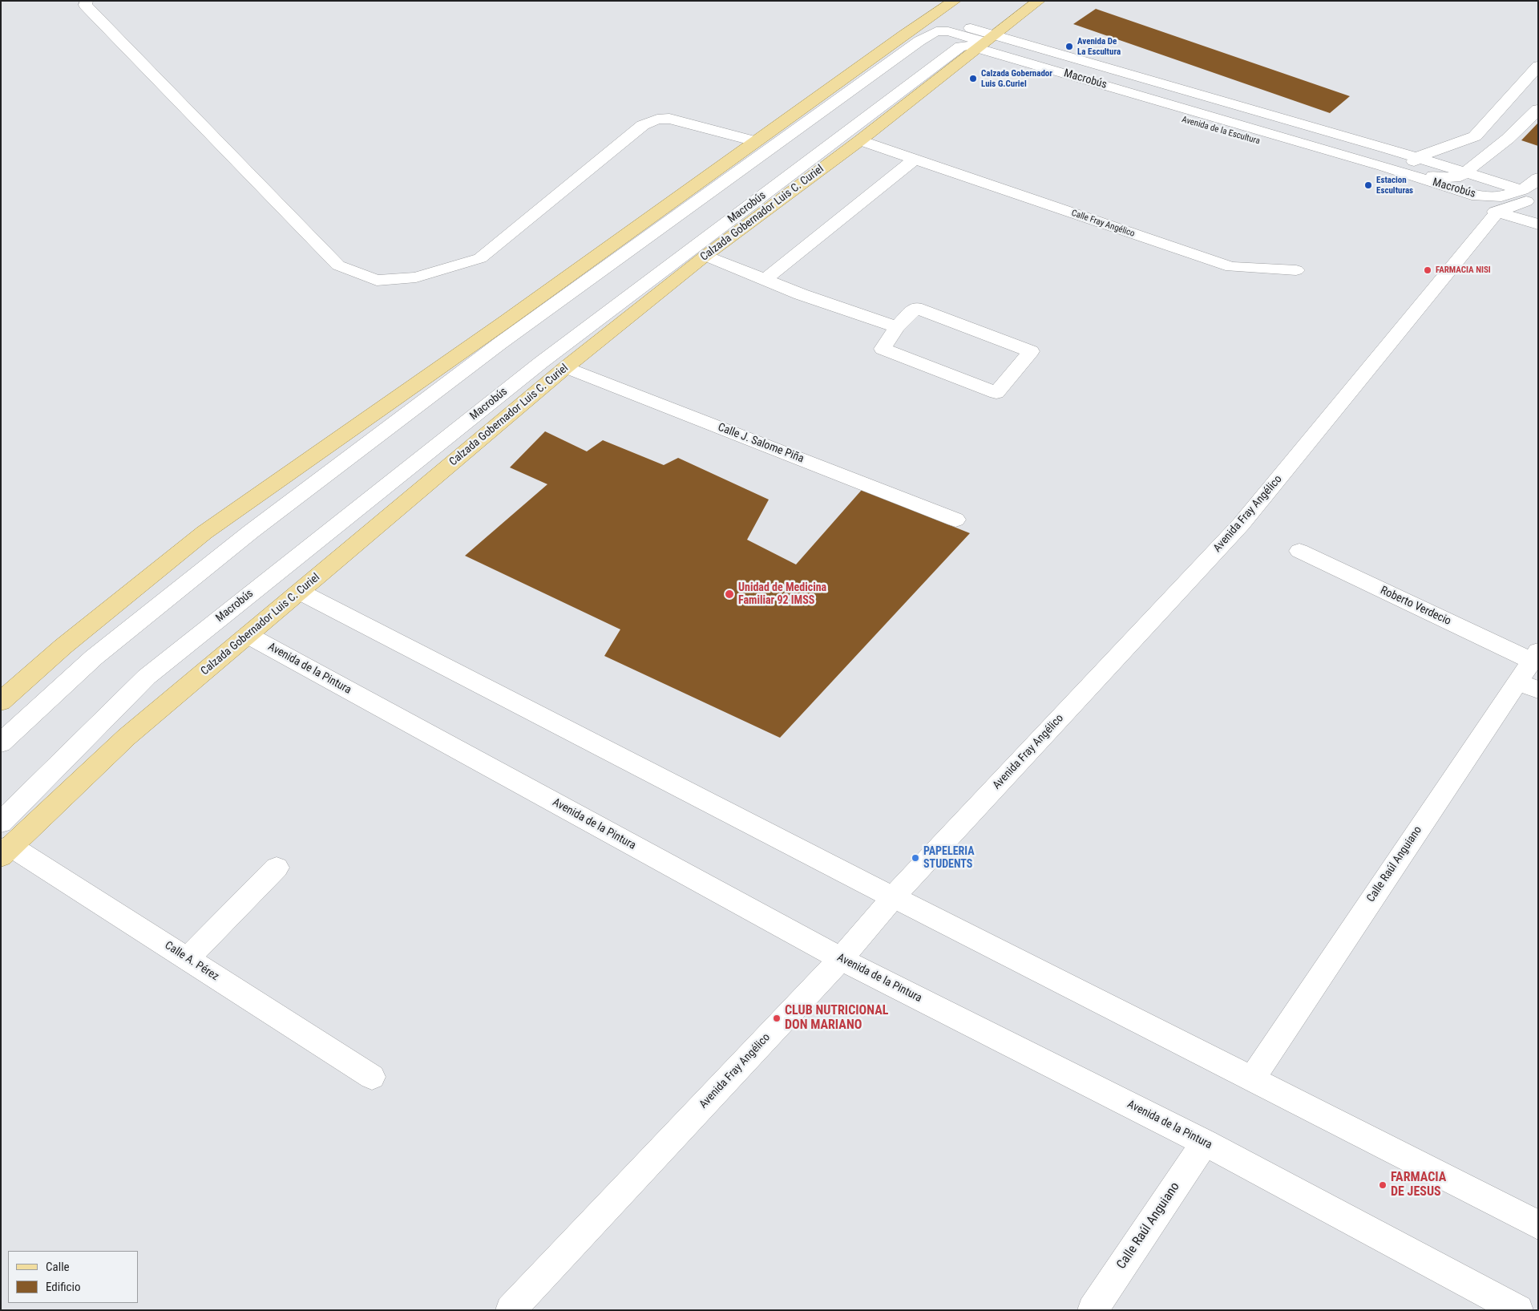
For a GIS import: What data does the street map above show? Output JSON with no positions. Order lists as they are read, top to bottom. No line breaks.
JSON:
{"streets":{"main road":["Calzada Gobernador Luis C. Curiel"],"street":["Macrobús","Avenida de la Escultura","Calle Fray Angélico","Calle J. Salome Piña","Avenida Fray Angélico","Roberto Verdecio","Avenida de la Pintura","Calle Raúl Anguiano","Calle A. Pérez"]},"crossings":[["Macrobús","Avenida de la Escultura"],["Macrobús","Calzada Gobernador Luis C. Curiel"],["Macrobús","Calle A. Pérez"],["Avenida de la Escultura","Calzada Gobernador Luis C. Curiel"],["Avenida de la Escultura","Avenida Fray Angélico"],["Calzada Gobernador Luis C. Curiel","Calle Fray Angélico"],["Calzada Gobernador Luis C. Curiel","Calle J. Salome Piña"],["Calzada Gobernador Luis C. Curiel","Avenida de la Pintura"],["Calzada Gobernador Luis C. Curiel","Calle A. Pérez"],["Avenida Fray Angélico","Avenida de la Pintura"],["Roberto Verdecio","Calle Raúl Anguiano"],["Avenida de la Pintura","Calle Raúl Anguiano"]],"places":["Avenida De La Escultura","Calzada Gobernador Luis G.Curiel","Estacion Esculturas","FARMACIA NISI","Unidad de Medicina Familiar 92 IMSS","PAPELERIA STUDENTS","CLUB NUTRICIONAL DON MARIANO","FARMACIA DE JESUS"],"legend":["Calle","Edificio"]}
